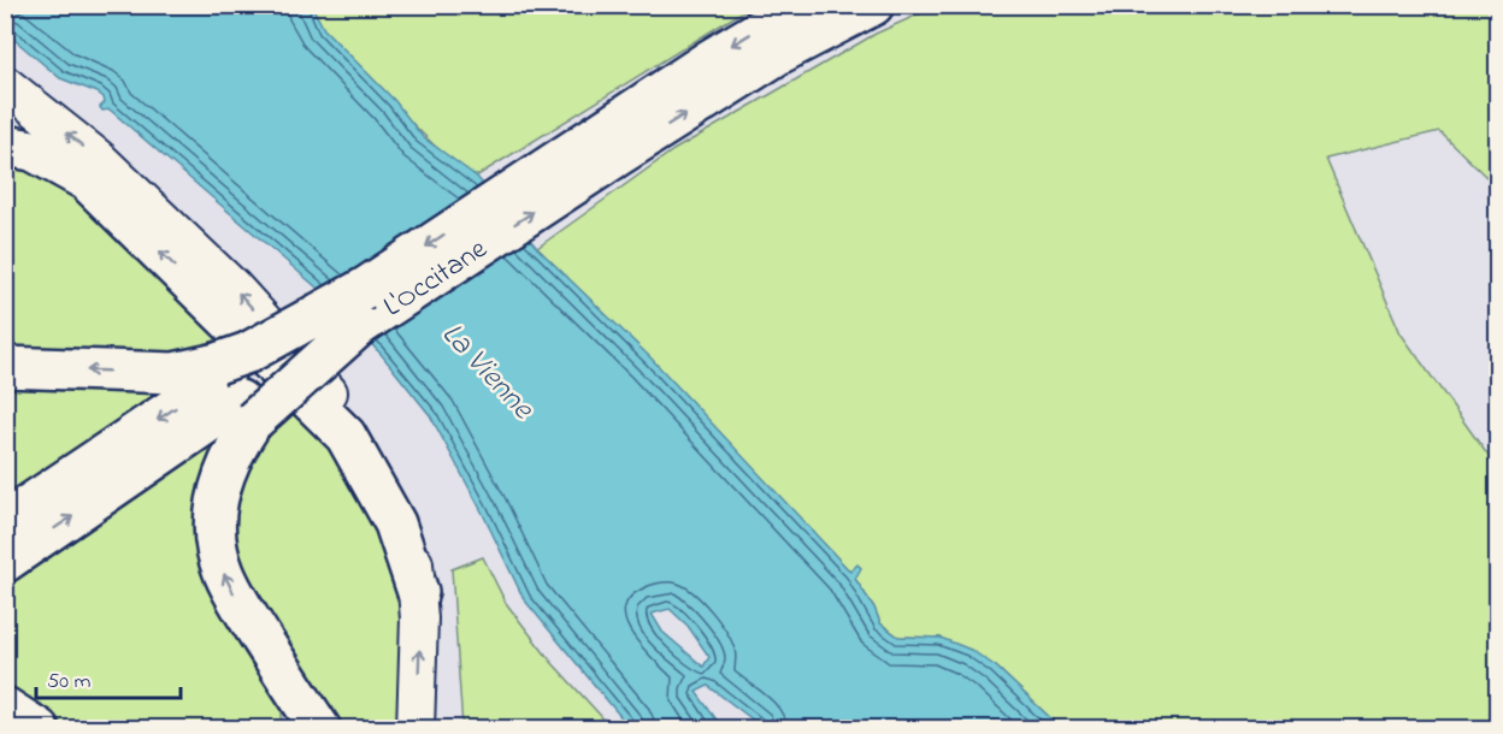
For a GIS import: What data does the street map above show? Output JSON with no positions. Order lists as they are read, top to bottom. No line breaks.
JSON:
{"streets":{"highway":["L'Occitane"]},"water":["La Vienne"],"scale_bar":"50 m"}
